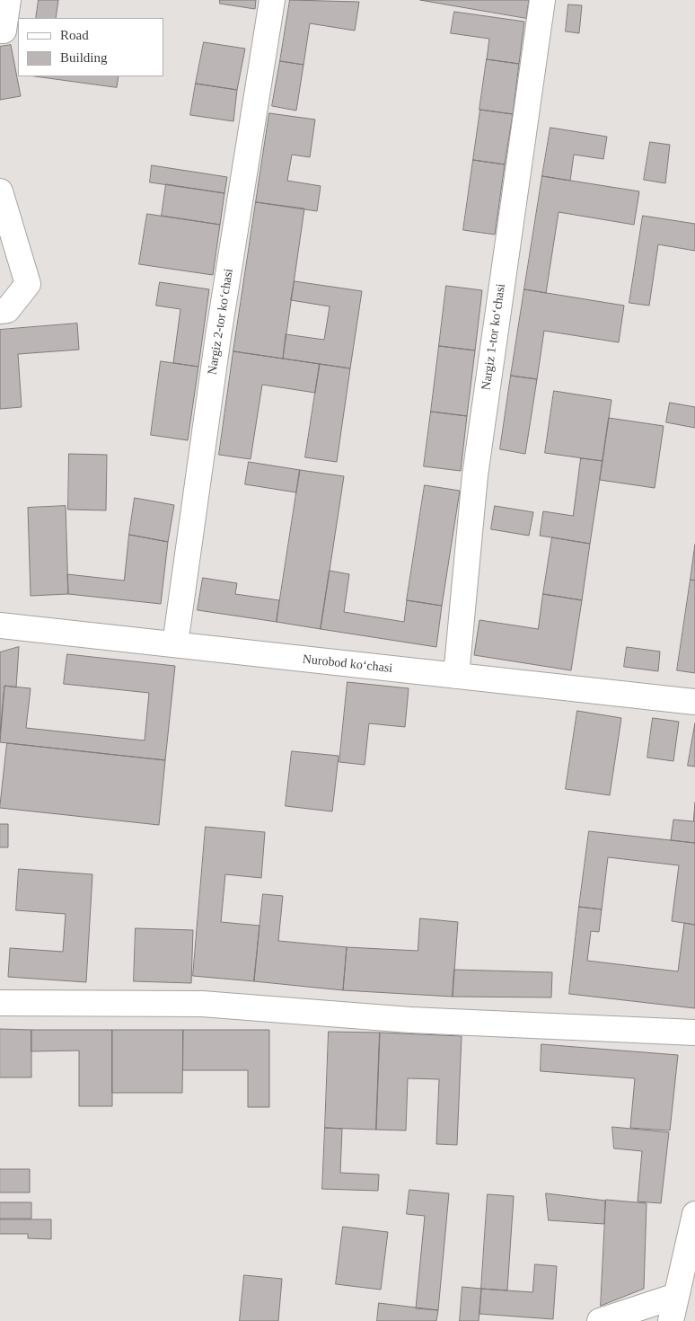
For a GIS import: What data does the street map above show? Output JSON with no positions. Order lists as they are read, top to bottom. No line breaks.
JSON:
{"streets":{"street":["Nargiz 2-tor ko‘chasi","Nargiz 1-tor ko‘chasi","Nurobod koʻchasi"]},"crossings":[["Nargiz 2-tor ko‘chasi","Nurobod koʻchasi"],["Nargiz 1-tor ko‘chasi","Nurobod koʻchasi"]],"legend":["Road","Building"]}
